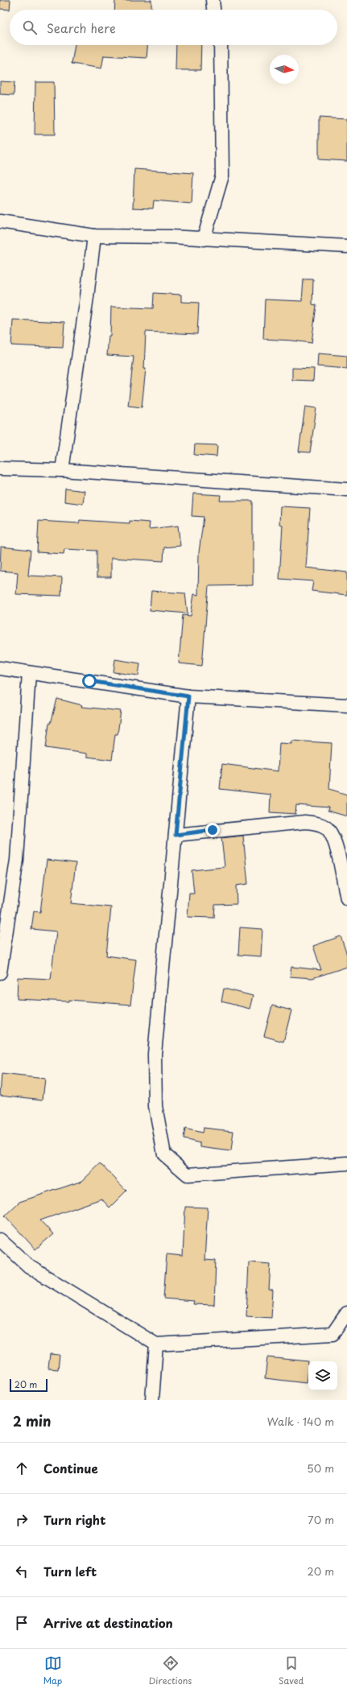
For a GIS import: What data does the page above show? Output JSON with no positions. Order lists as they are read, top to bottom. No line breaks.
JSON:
{"scale_bar":"20 m","north":"right","page":{"search":"Search here","scale":"20 m","heading":["2 min","Walk · 140 m"],"list":[["Continue","50 m"],["Turn right","70 m"],["Turn left","20 m"],"Arrive at destination"],"nav":["Map","Directions","Saved"]}}
